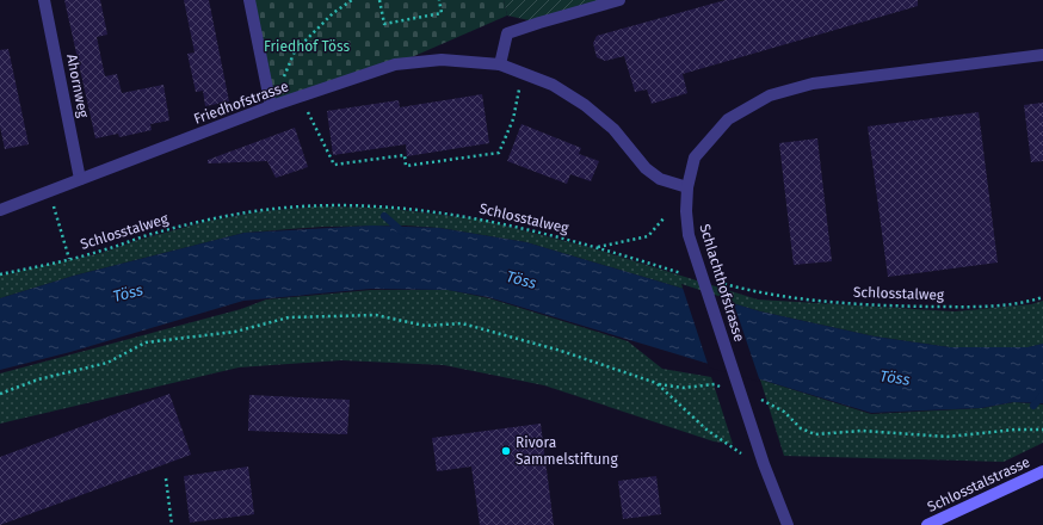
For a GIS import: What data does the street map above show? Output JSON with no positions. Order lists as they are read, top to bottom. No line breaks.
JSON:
{"streets":{"main road":["Schlosstalstrasse"],"street":["Ahornweg","Friedhofstrasse","Schlachthofstrasse"],"path":["Schlosstalweg"]},"crossings":[["Ahornweg","Friedhofstrasse"],["Friedhofstrasse","Schlachthofstrasse"]],"water":["Töss"],"parks":["Friedhof Töss"],"places":["Rivora Sammelstiftung"]}
